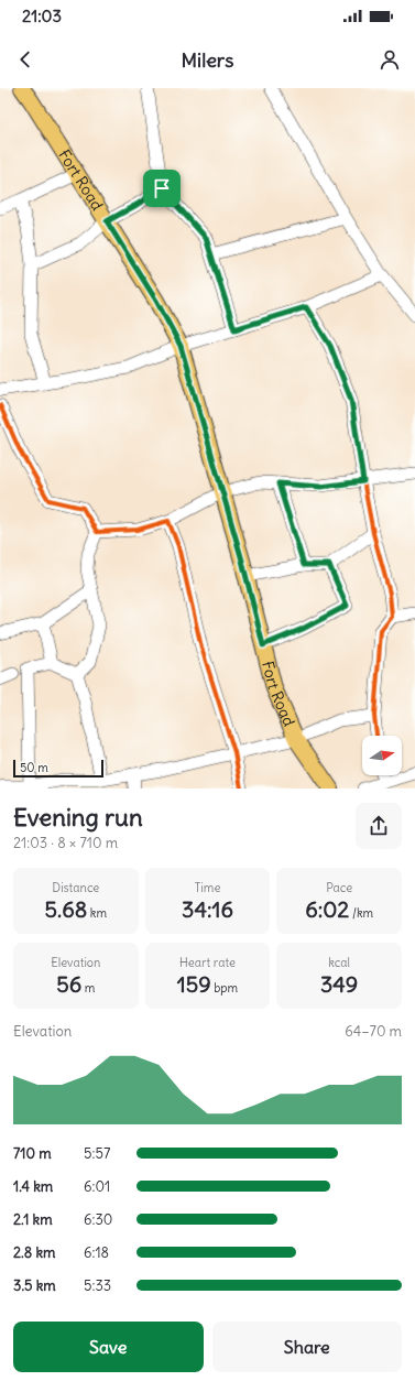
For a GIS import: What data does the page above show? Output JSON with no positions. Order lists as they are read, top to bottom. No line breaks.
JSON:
{"streets":{"main road":["Fort Road"]},"scale_bar":"50 m","north":"right","page":{"status":"21:03","header":"Milers","scale":"50 m","heading":["Evening run","21:03 · 8 × 710 m"],"stats":[["Distance","5.68 km"],["Time","34:16"],["Pace","6:02 /km"],["Elevation","56 m"],["Heart rate","159 bpm"],["kcal","349"]],"chart":["Elevation","64–70 m"],"list":[{"name":"710 m","note":"5:57"},{"name":"1.4 km","note":"6:01"},{"name":"2.1 km","note":"6:30"},{"name":"2.8 km","note":"6:18"},{"name":"3.5 km","note":"5:33"}],"buttons":["Save","Share"]}}
